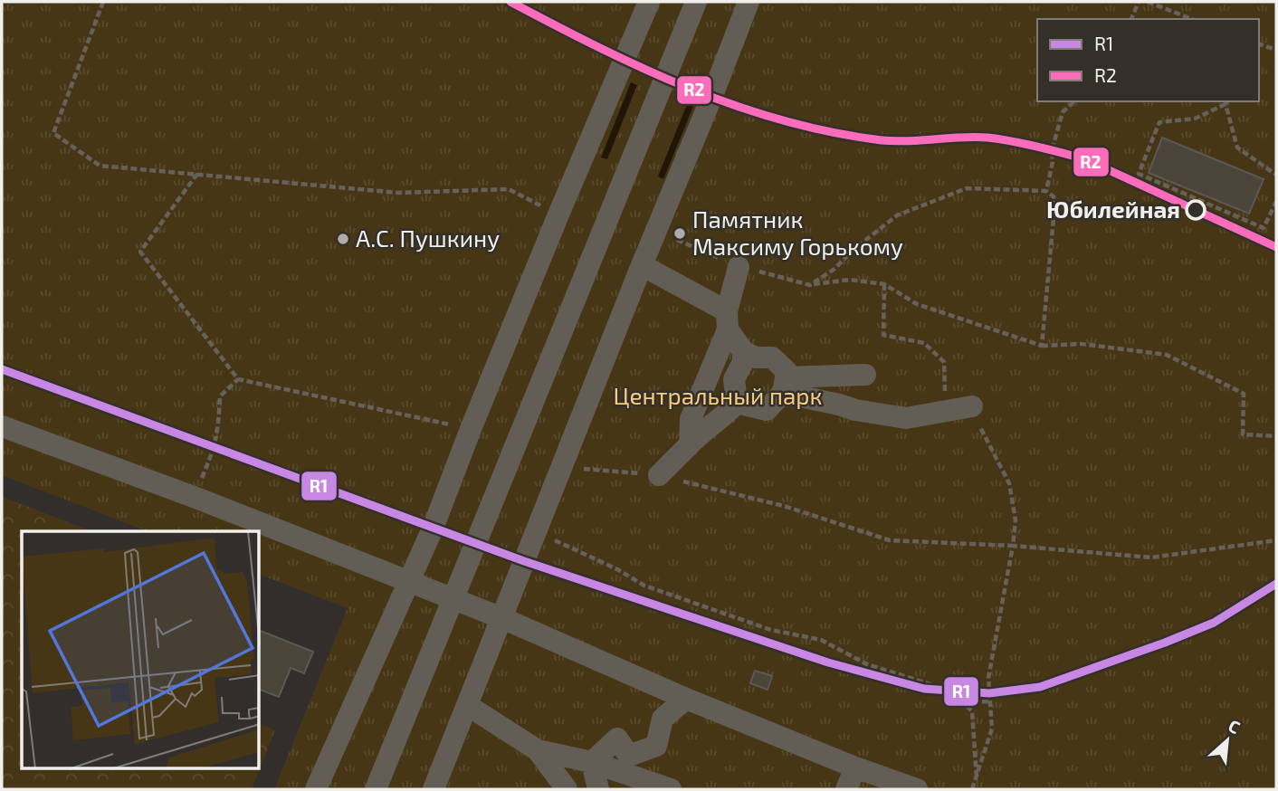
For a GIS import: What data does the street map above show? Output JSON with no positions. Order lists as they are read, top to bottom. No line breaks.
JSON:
{"parks":["Центральный парк"],"places":["Юбилейная","Памятник Максиму Горькому","А.С. Пушкину"],"lines":["transit line R2","transit line R1"],"legend":["R1","R2"],"north":"top right"}
